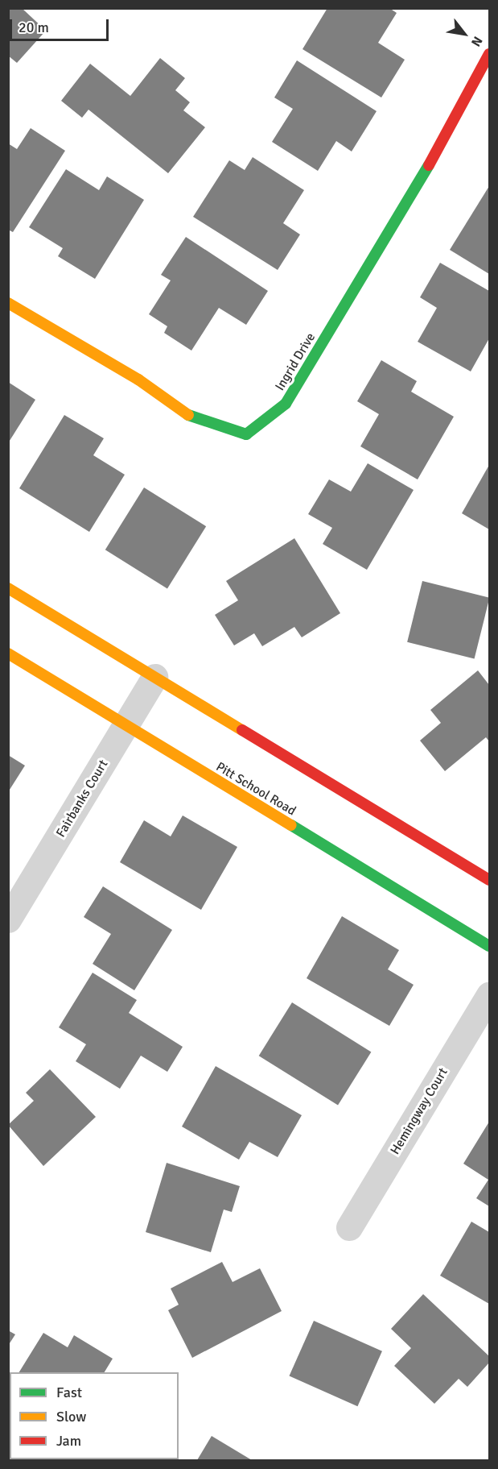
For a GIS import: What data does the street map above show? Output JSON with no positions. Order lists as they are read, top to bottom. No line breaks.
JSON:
{"streets":{"main road":["Ingrid Drive","Pitt School Road"],"street":["Fairbanks Court","Hemingway Court"]},"crossings":[["Pitt School Road","Fairbanks Court"]],"legend":["Fast","Slow","Jam"],"scale_bar":"20 m","north":"bottom right"}
